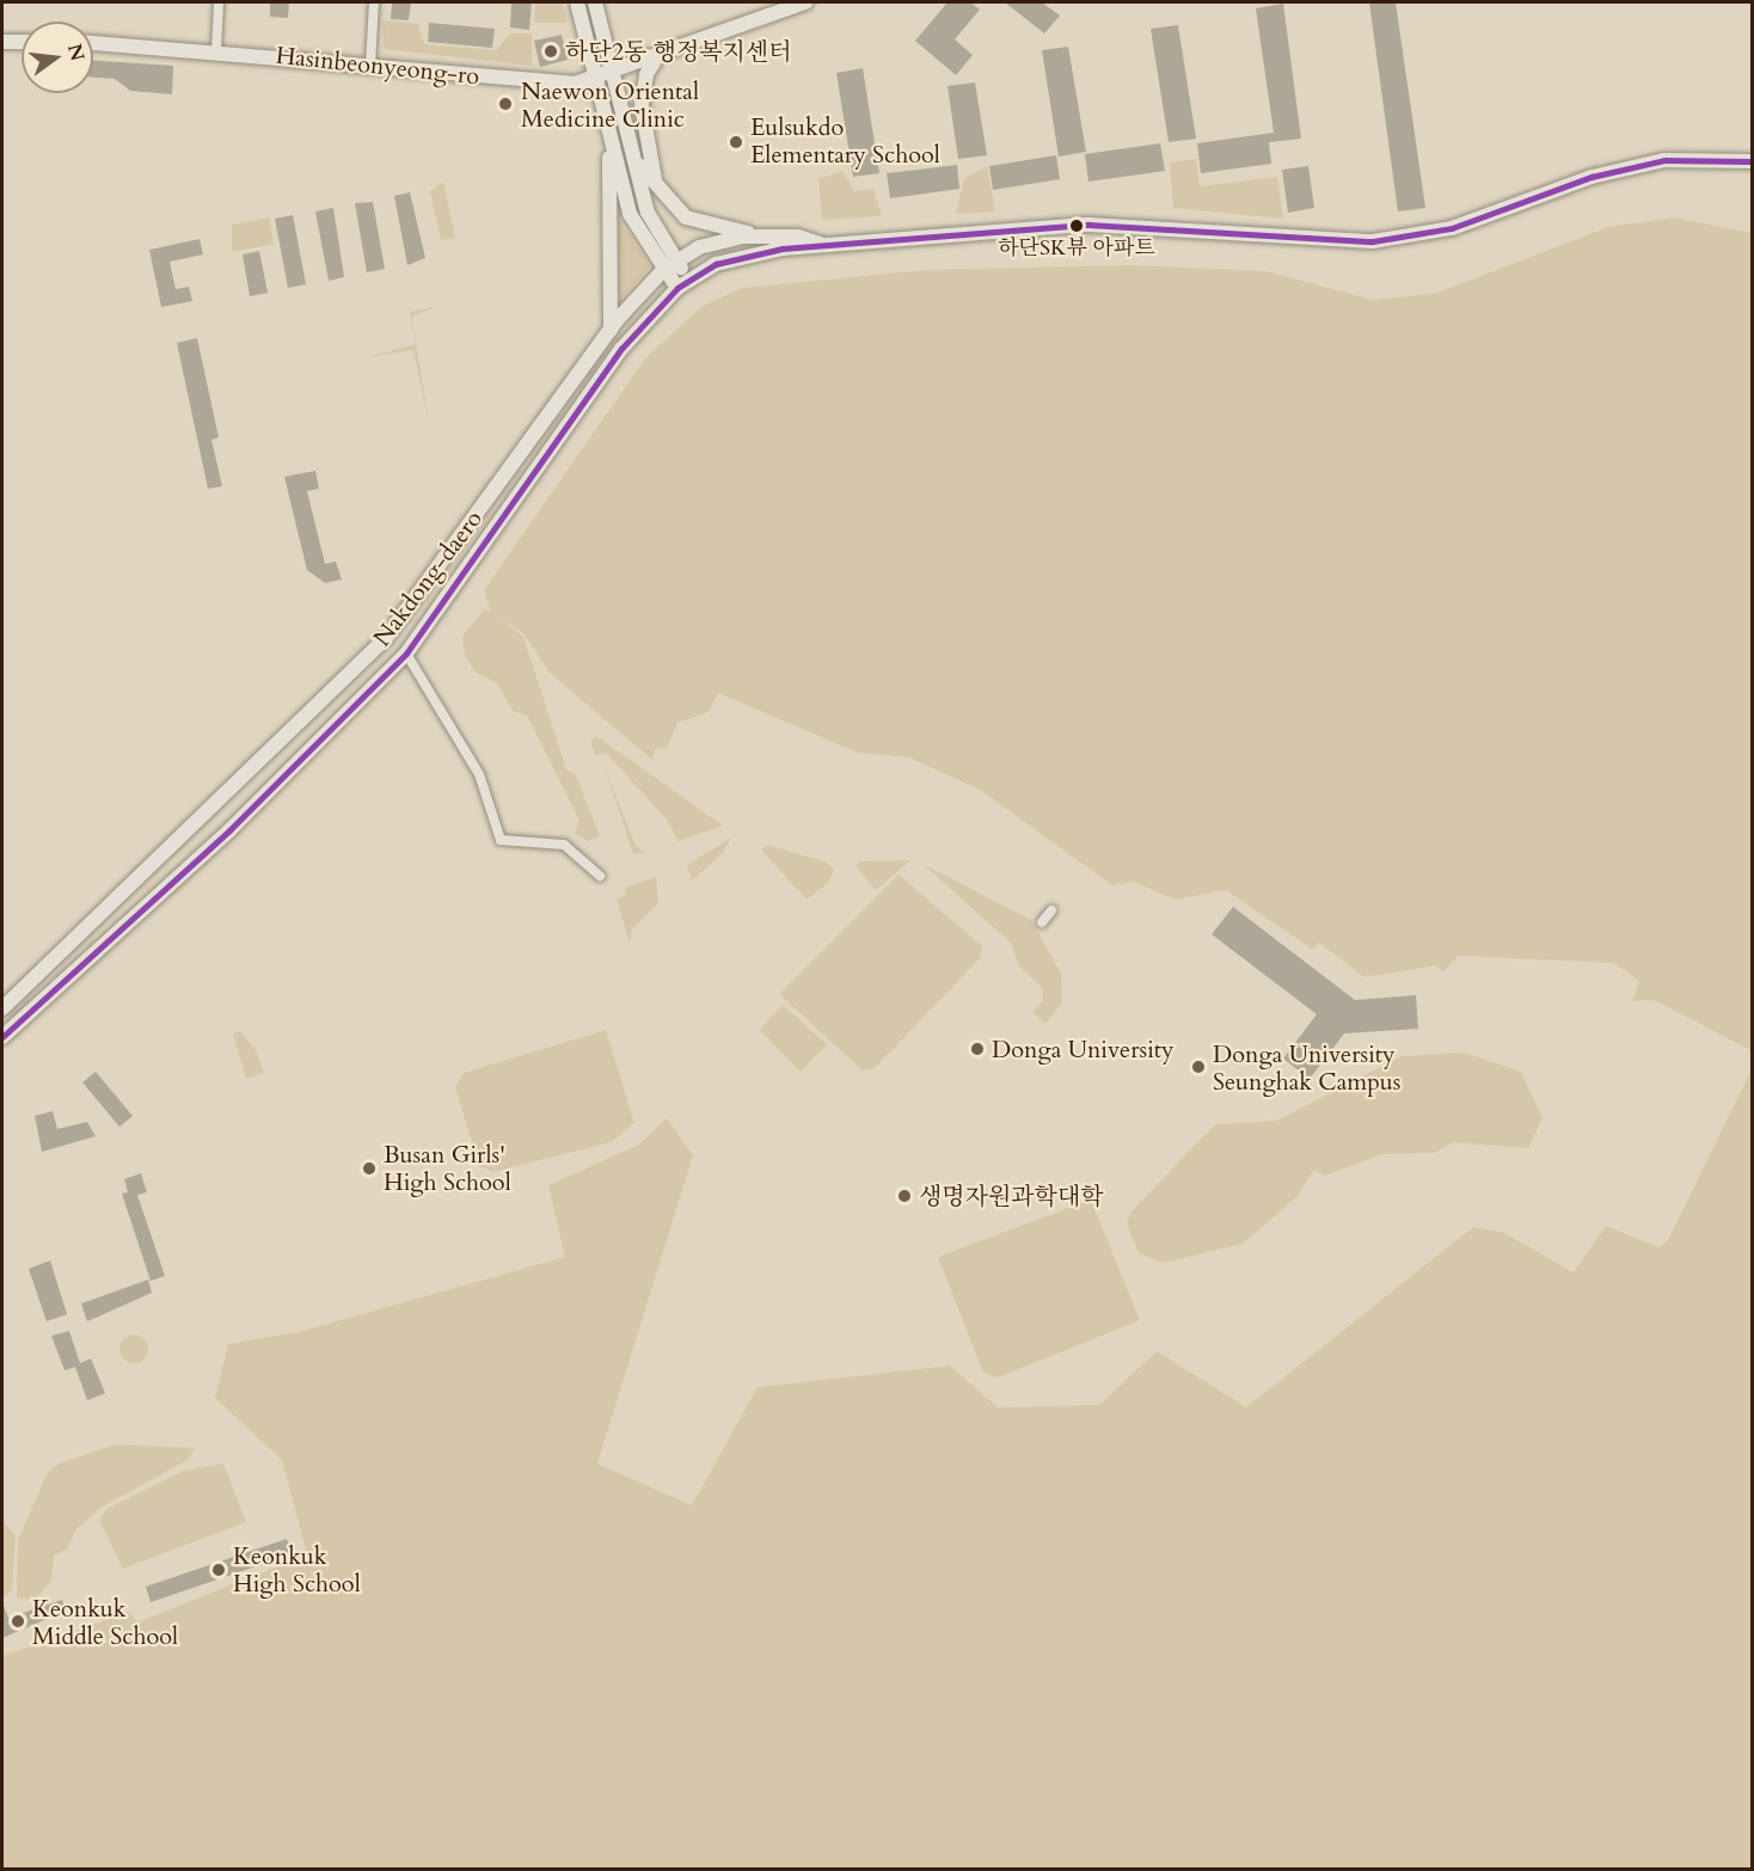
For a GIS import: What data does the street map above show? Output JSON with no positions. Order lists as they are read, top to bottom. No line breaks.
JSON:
{"streets":{"street":["Hasinbeonyeong-ro","Nakdong-daero"]},"places":["하단2동 행정복지센터","Naewon Oriental Medicine Clinic","Eulsukdo Elementary School","하단SK뷰 아파트","Donga University","Donga University Seunghak Campus","Busan Girls' High School","생명자원과학대학","Keonkuk High School","Keonkuk Middle School"],"north":"right"}
